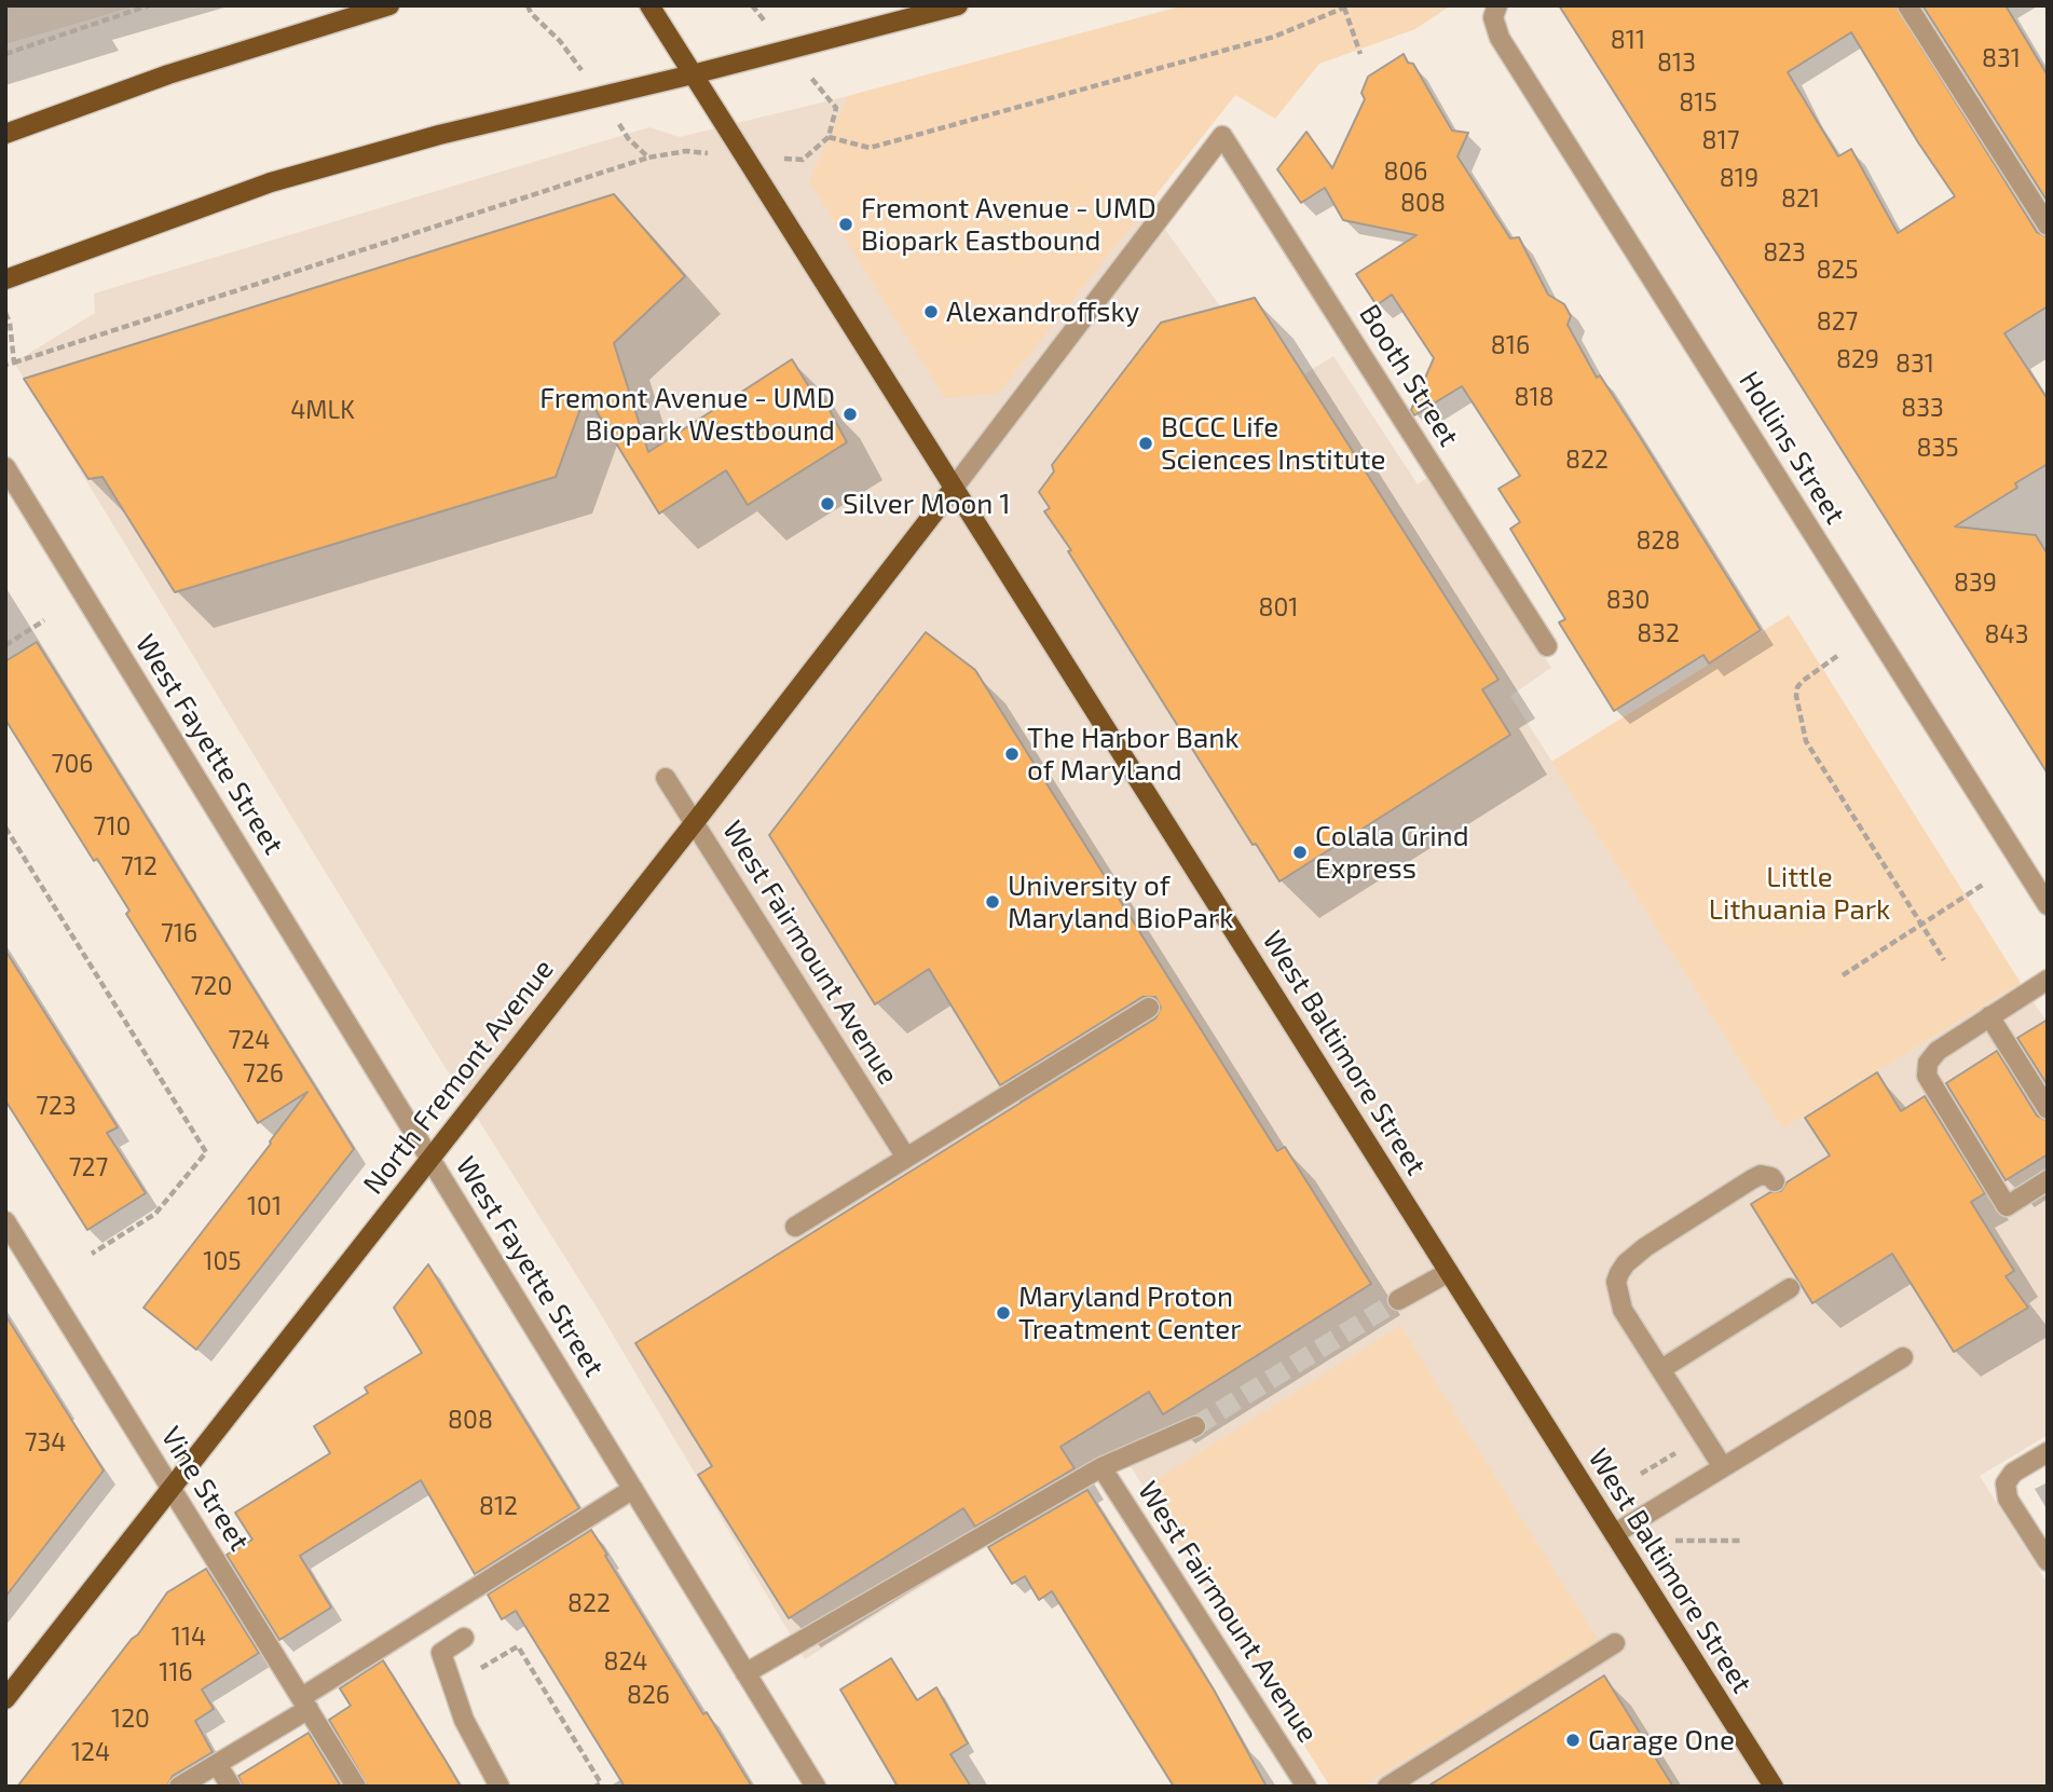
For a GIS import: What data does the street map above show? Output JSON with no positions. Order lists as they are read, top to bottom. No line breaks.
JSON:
{"streets":{"main road":["West Baltimore Street","North Fremont Avenue"],"street":["Booth Street","Hollins Street","West Fayette Street","West Fairmount Avenue","Vine Street"]},"crossings":[["Booth Street","West Baltimore Street"],["Booth Street","North Fremont Avenue"],["West Fayette Street","North Fremont Avenue"],["West Fairmount Avenue","North Fremont Avenue"],["West Baltimore Street","North Fremont Avenue"],["North Fremont Avenue","Vine Street"]],"parks":["Little Lithuania Park"],"places":["Fremont Avenue - UMD Biopark Eastbound","Alexandroffsky","Fremont Avenue - UMD Biopark Westbound","BCCC Life Sciences Institute","Silver Moon 1","The Harbor Bank of Maryland","Colala Grind Express","University of Maryland BioPark","Maryland Proton Treatment Center","Garage One"],"house_numbers":["811","831","813","815","817","806","819","821","808","823","825","827","816","829","831","818","833","4MLK","835","822","828","839","830","801","832","843","706","710","712","716","720","724","726","723","727","101","105","808","734","812","822","114","824","116","826","120","124"]}
